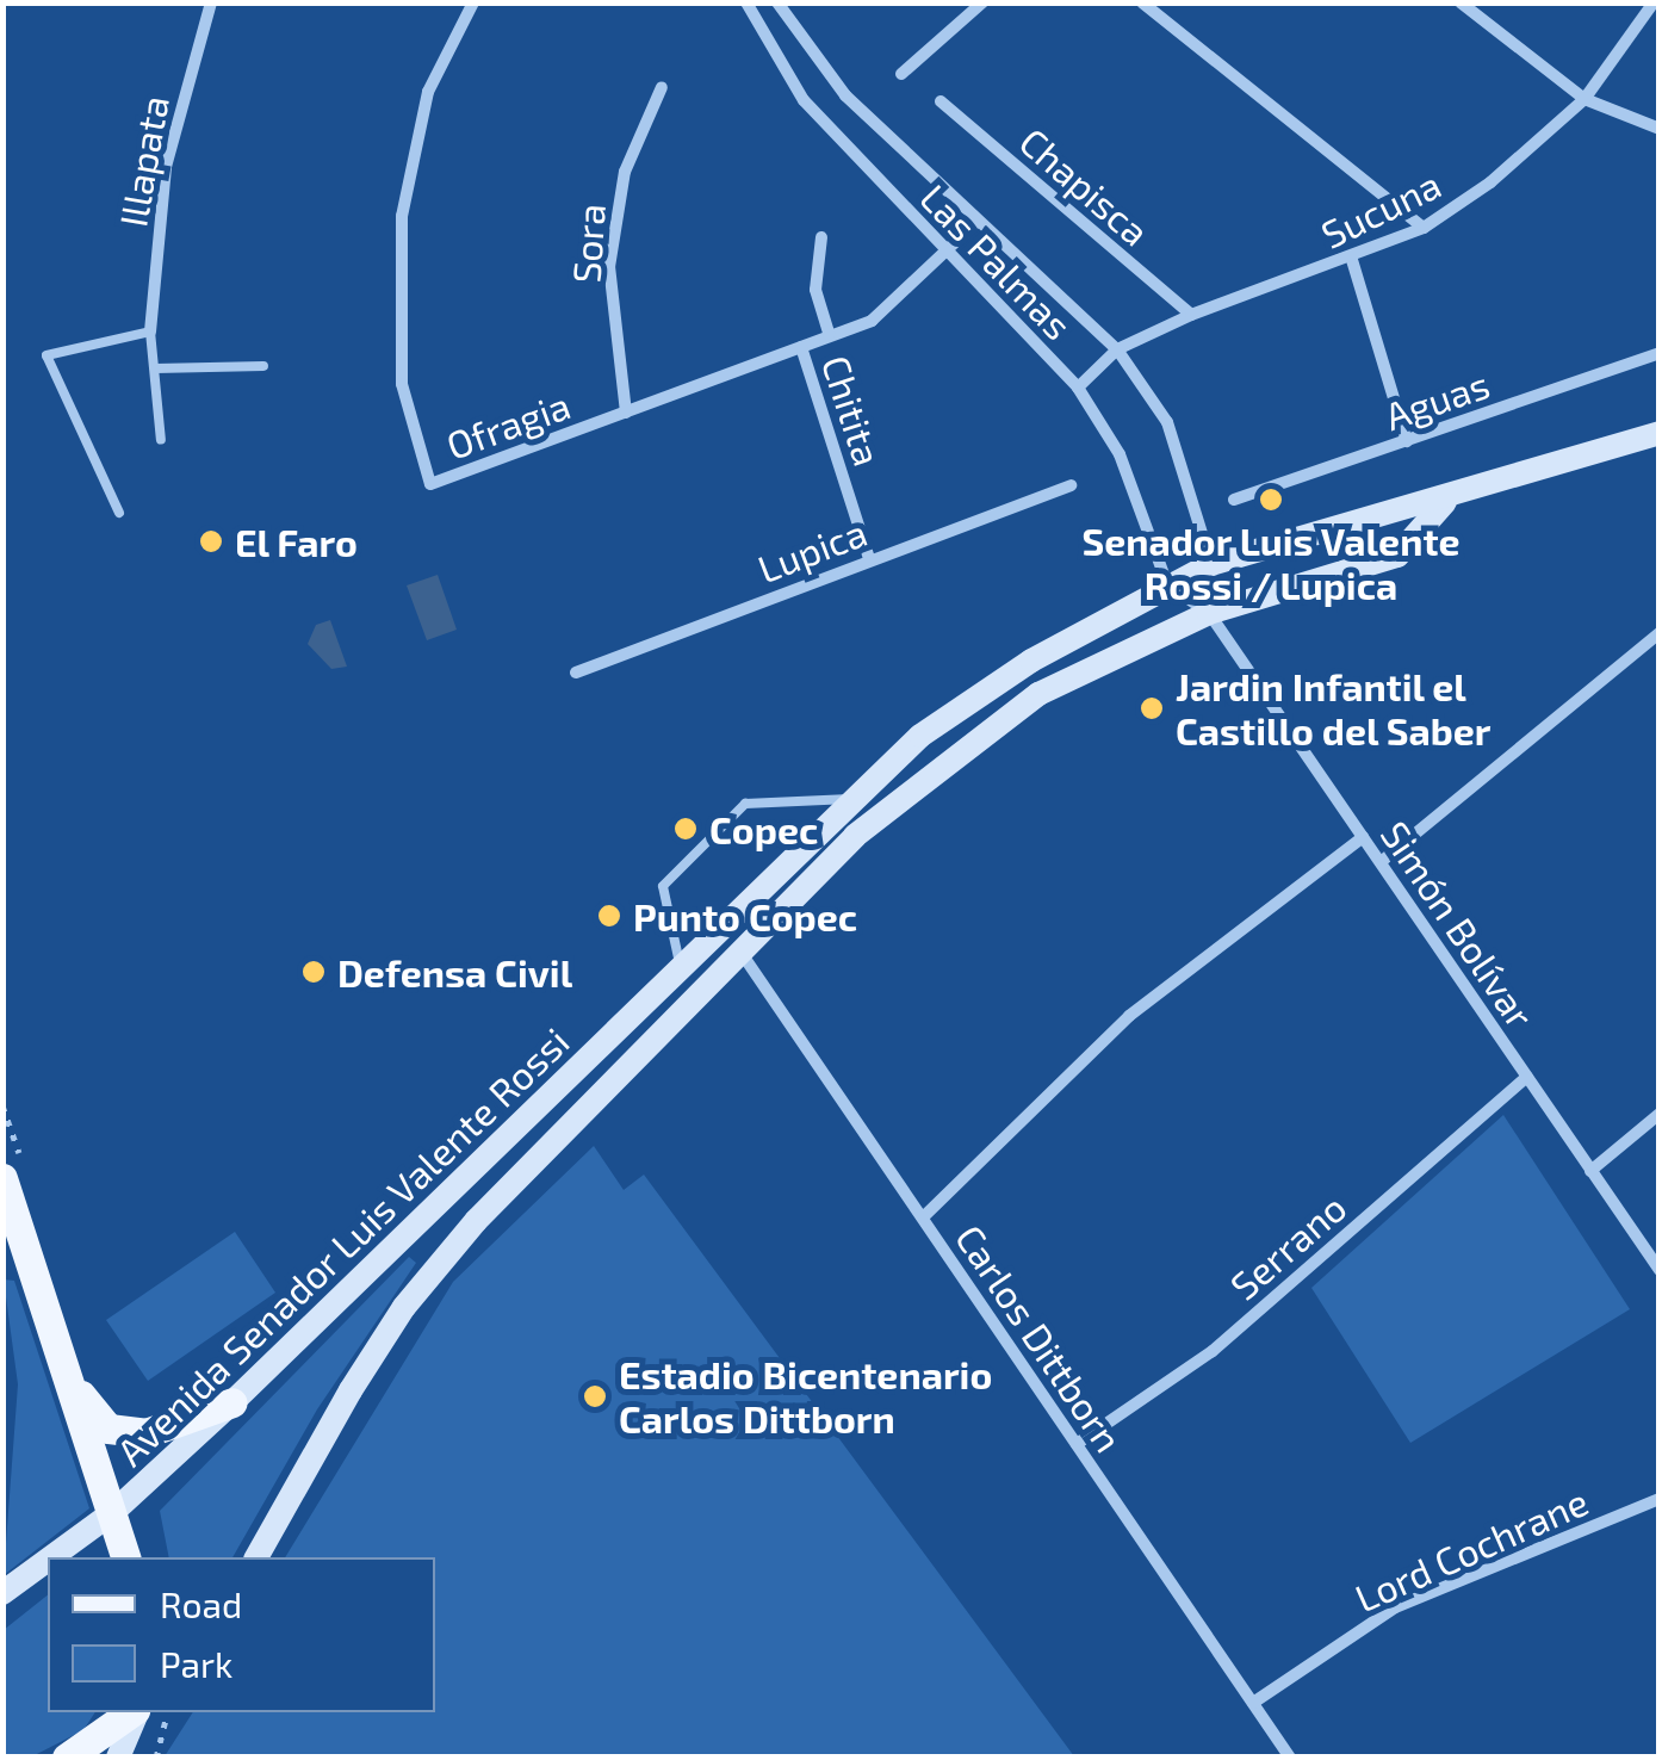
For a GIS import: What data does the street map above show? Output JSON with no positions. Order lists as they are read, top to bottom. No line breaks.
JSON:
{"streets":{"main road":["Avenida Senador Luis Valente Rossi"],"street":["Illapata","Chapisca","Sucuna","Sora","Las Palmas","Aguas","Chitita","Ofragia","Lupica","Simón Bolívar","Serrano","Carlos Dittborn","Lord Cochrane"]},"crossings":[["Chapisca","Sucuna"],["Sucuna","Las Palmas"],["Sora","Ofragia"],["Las Palmas","Ofragia"],["Las Palmas","Simón Bolívar"],["Las Palmas","Avenida Senador Luis Valente Rossi"],["Chitita","Ofragia"],["Chitita","Lupica"],["Simón Bolívar","Avenida Senador Luis Valente Rossi"],["Simón Bolívar","Serrano"],["Avenida Senador Luis Valente Rossi","Carlos Dittborn"],["Serrano","Carlos Dittborn"],["Carlos Dittborn","Lord Cochrane"]],"places":["Senador Luis Valente Rossi / Lupica","El Faro","Jardin Infantil el Castillo del Saber","Copec","Punto Copec","Defensa Civil","Estadio Bicentenario Carlos Dittborn"],"legend":["Road","Park"]}
